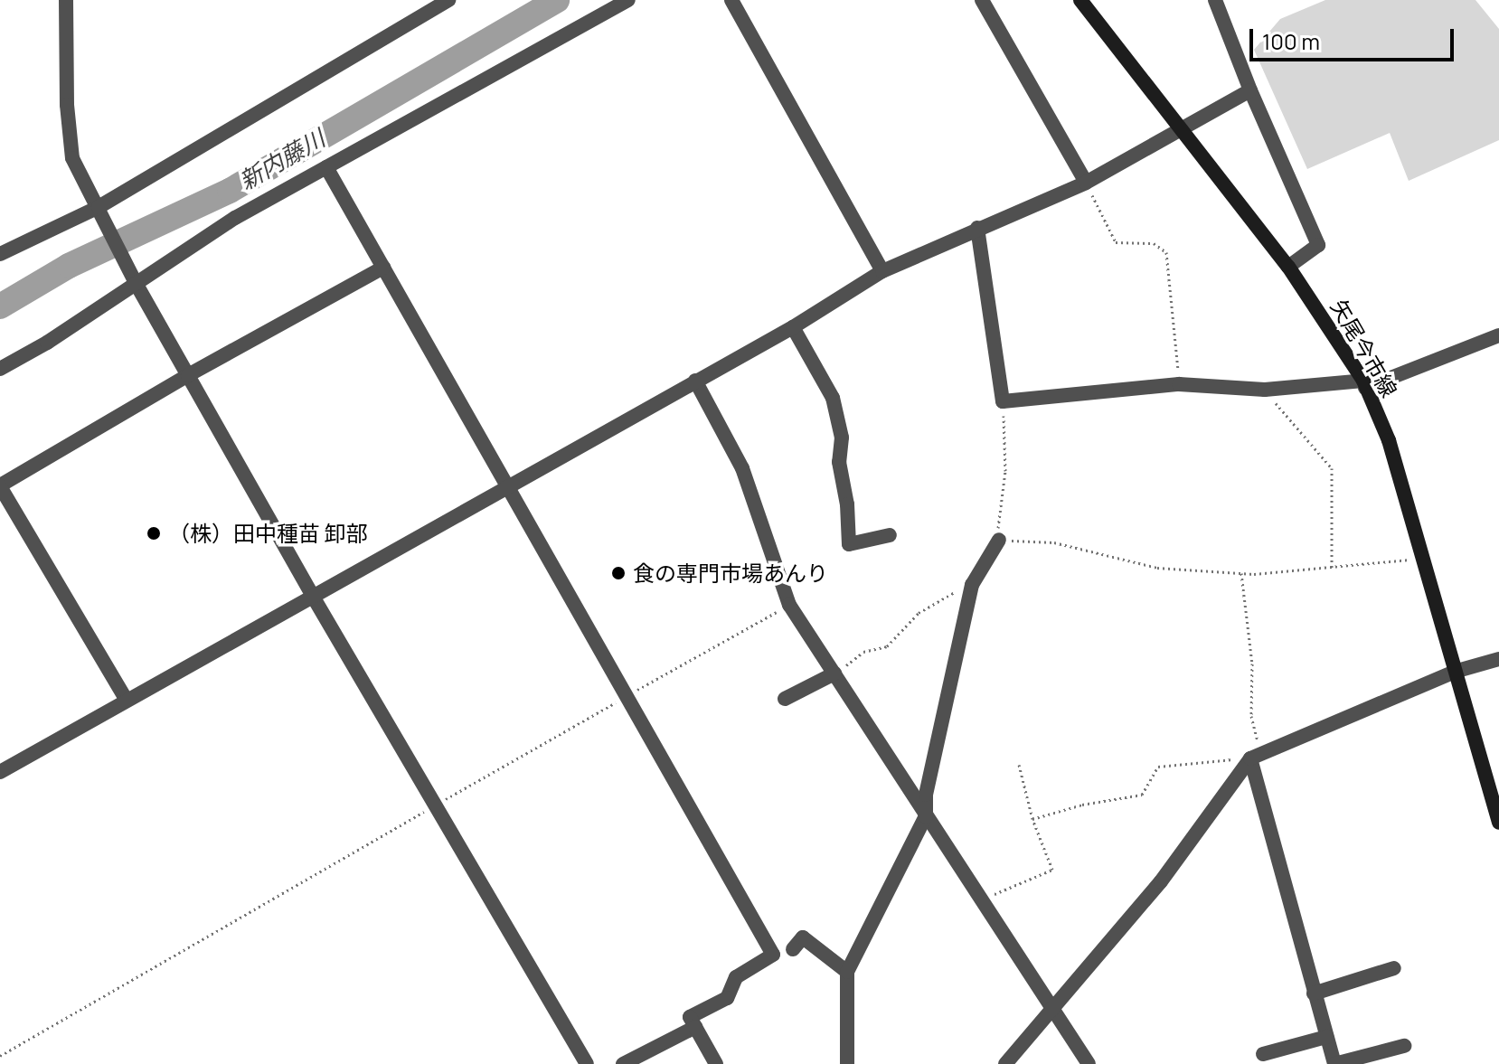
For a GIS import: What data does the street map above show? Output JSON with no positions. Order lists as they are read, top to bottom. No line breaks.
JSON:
{"streets":{"main road":["矢尾今市線"]},"water":["新内藤川"],"places":["（株）田中種苗 卸部","食の専門市場あんり"],"scale_bar":"100 m"}
